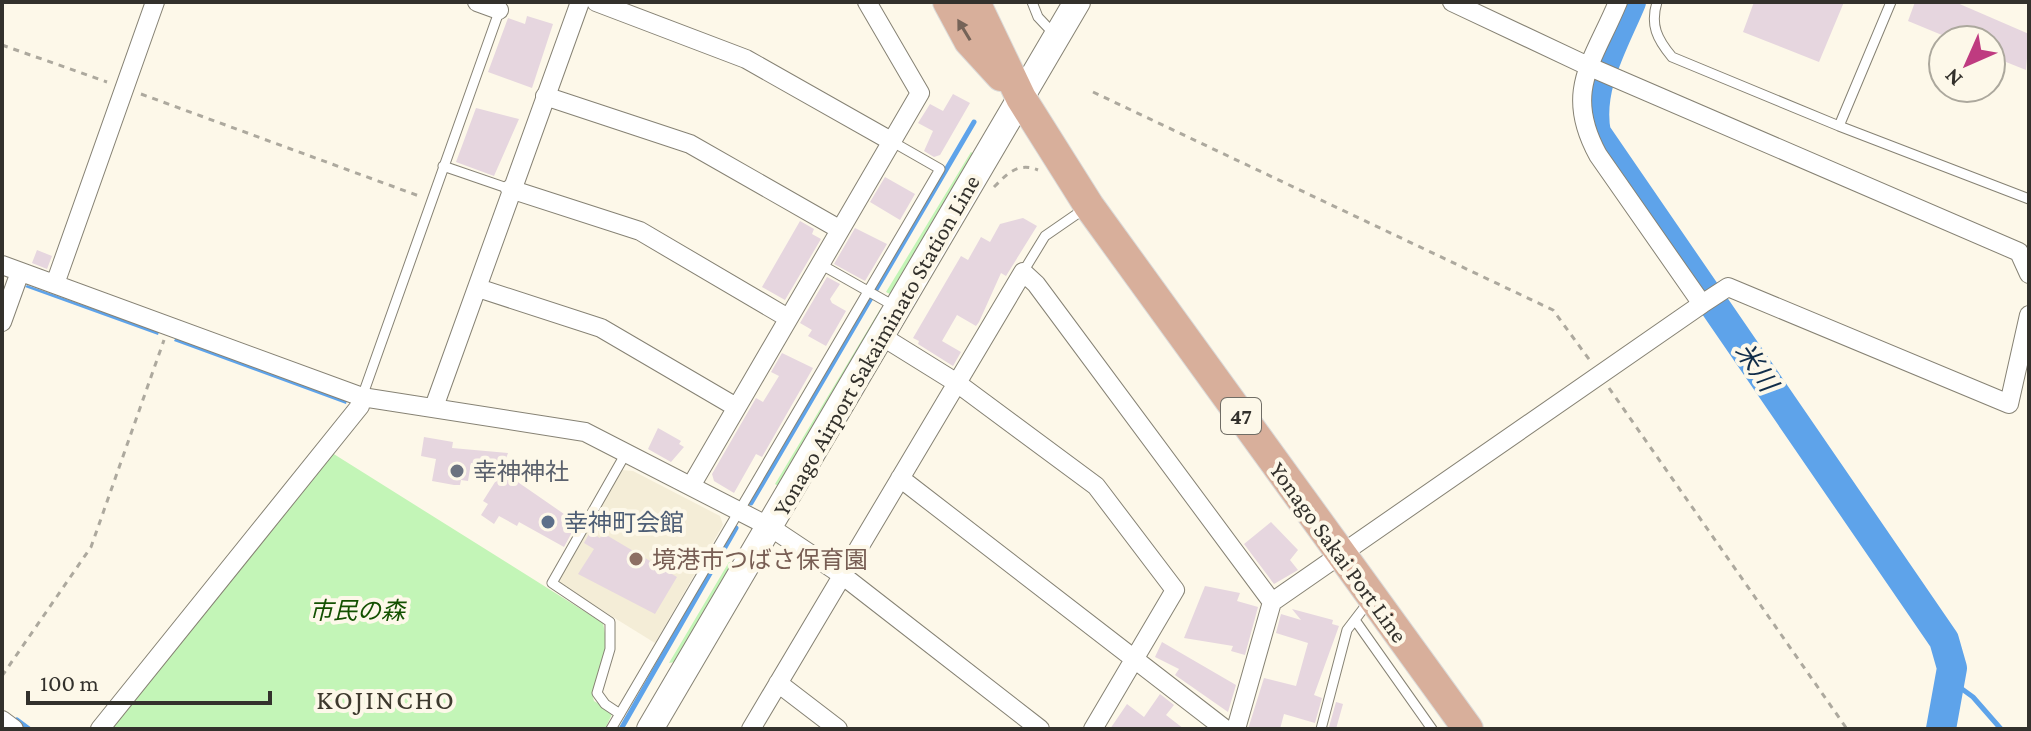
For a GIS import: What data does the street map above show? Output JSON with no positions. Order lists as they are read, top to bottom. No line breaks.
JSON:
{"streets":{"main road":["Yonago Airport Sakaiminato Station Line","47","Yonago Sakai Port Line"]},"crossings":[["Yonago Airport Sakaiminato Station Line","Yonago Sakai Port Line"]],"districts":["KOJINCHO"],"water":["米川"],"parks":["市民の森"],"places":["幸神神社","幸神町会館","境港市つばさ保育園"],"scale_bar":"100 m","north":"bottom left"}
